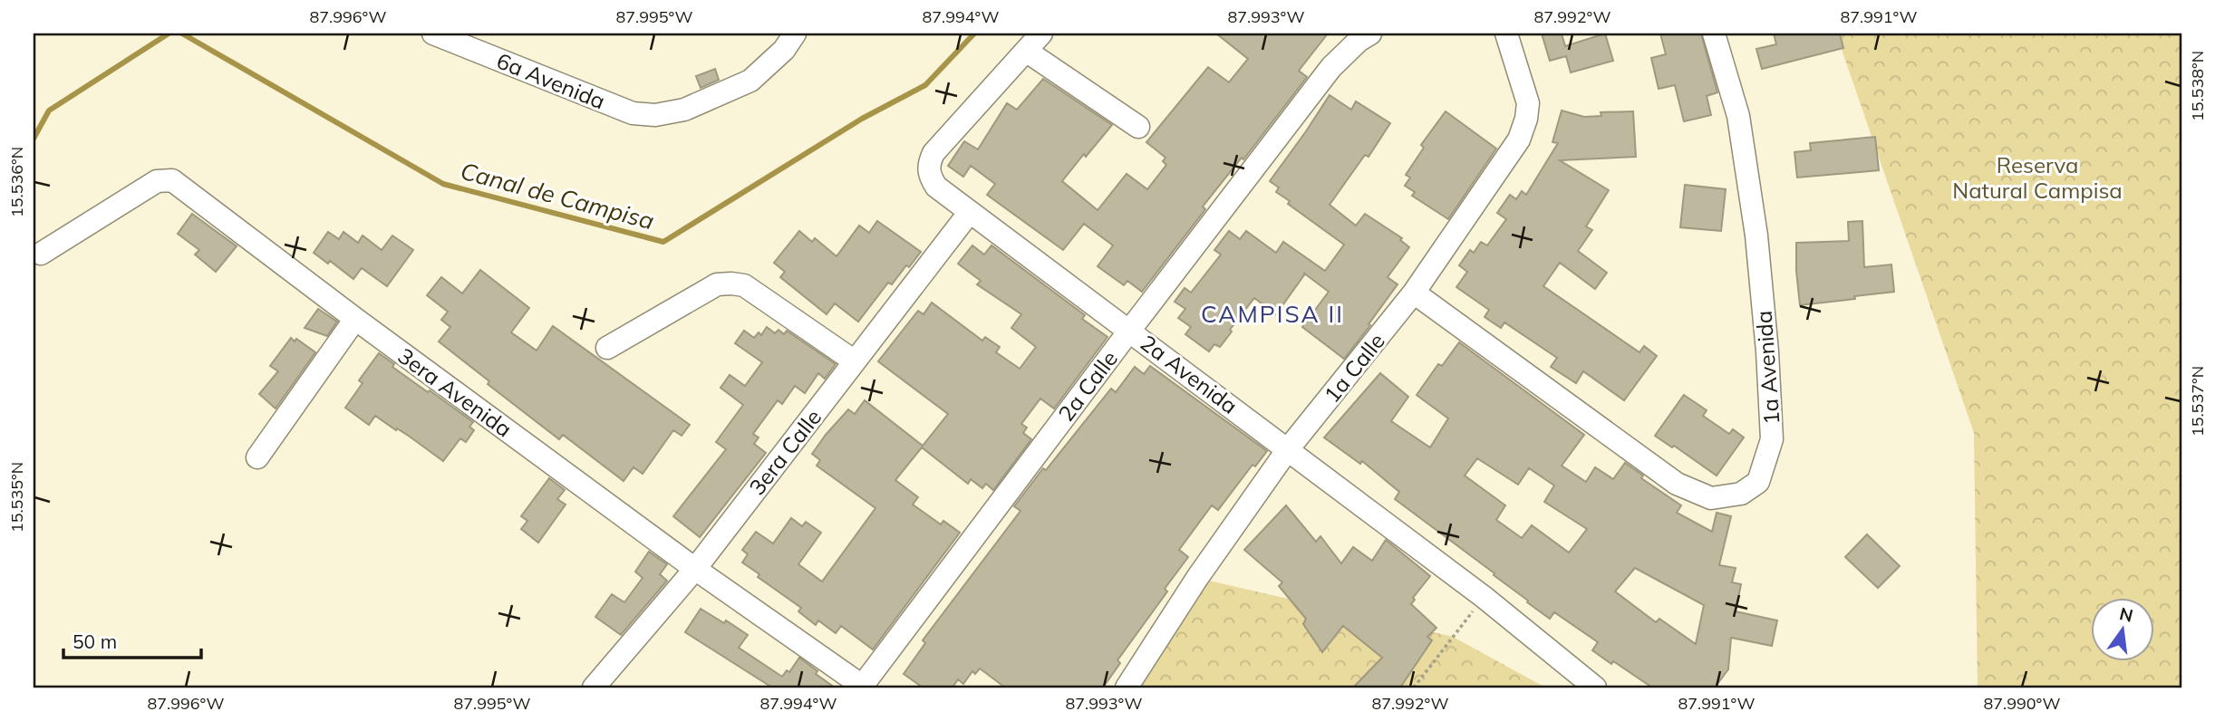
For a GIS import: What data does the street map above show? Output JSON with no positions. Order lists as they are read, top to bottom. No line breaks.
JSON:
{"streets":{"street":["6a Avenida","1a Calle","1a Avenida","2a Avenida","2a Calle","3era Avenida","3era Calle"]},"crossings":[["1a Calle","1a Avenida"],["1a Calle","2a Avenida"],["2a Avenida","2a Calle"],["2a Avenida","3era Calle"],["2a Calle","3era Avenida"],["3era Avenida","3era Calle"]],"districts":["CAMPISA II"],"water":["Canal de Campisa"],"parks":["Reserva Natural Campisa"],"scale_bar":"50 m","north":"top","coordinates":["87.996°W","87.995°W","87.994°W","87.993°W","87.992°W","87.991°W","15.538°N","15.536°N","15.537°N","15.535°N","87.990°W"]}
